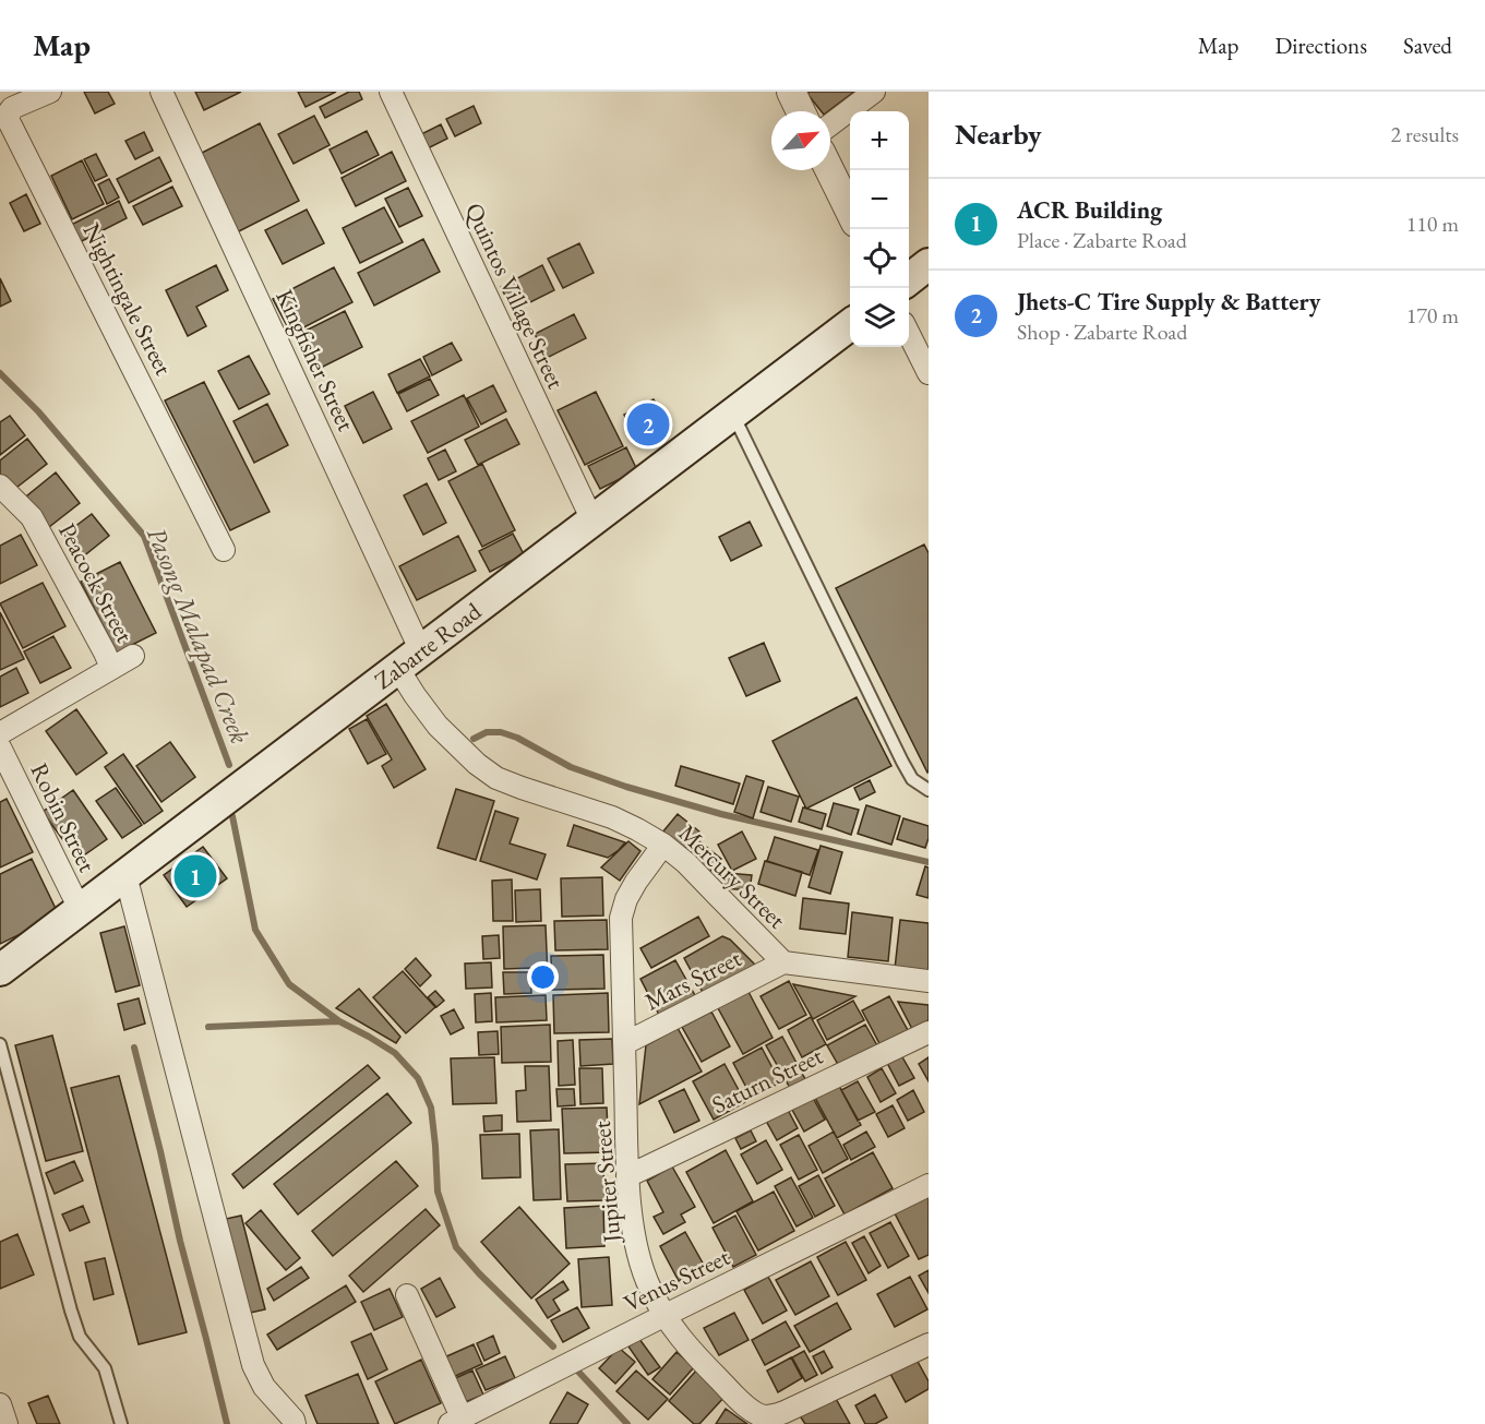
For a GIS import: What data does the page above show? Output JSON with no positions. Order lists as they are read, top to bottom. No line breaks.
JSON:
{"streets":{"main road":["Zabarte Road"],"street":["Quintos Village Street","Nightingale Street","Kingfisher Street","Peacock Street","Robin Street","Mercury Street","Mars Street","Saturn Street","Jupiter Street","Venus Street"]},"crossings":[["Quintos Village Street","Zabarte Road"],["Kingfisher Street","Zabarte Road"],["Kingfisher Street","Mercury Street"],["Zabarte Road","Robin Street"],["Zabarte Road","Mercury Street"],["Mercury Street","Mars Street"],["Mercury Street","Jupiter Street"],["Mars Street","Jupiter Street"],["Saturn Street","Jupiter Street"],["Jupiter Street","Venus Street"]],"water":["Pasong Malapad Creek"],"north":"top right","page":{"header":"Map","nav":["Map","Directions","Saved"],"heading":["Nearby","2 results"],"map_buttons":["+","−"],"list":[{"mark":"1","name":"ACR Building","note":"Place · Zabarte Road","value":"110 m"},{"mark":"2","name":"Jhets-C Tire Supply & Battery","note":"Shop · Zabarte Road","value":"170 m"}],"pins":["2","1"]}}
